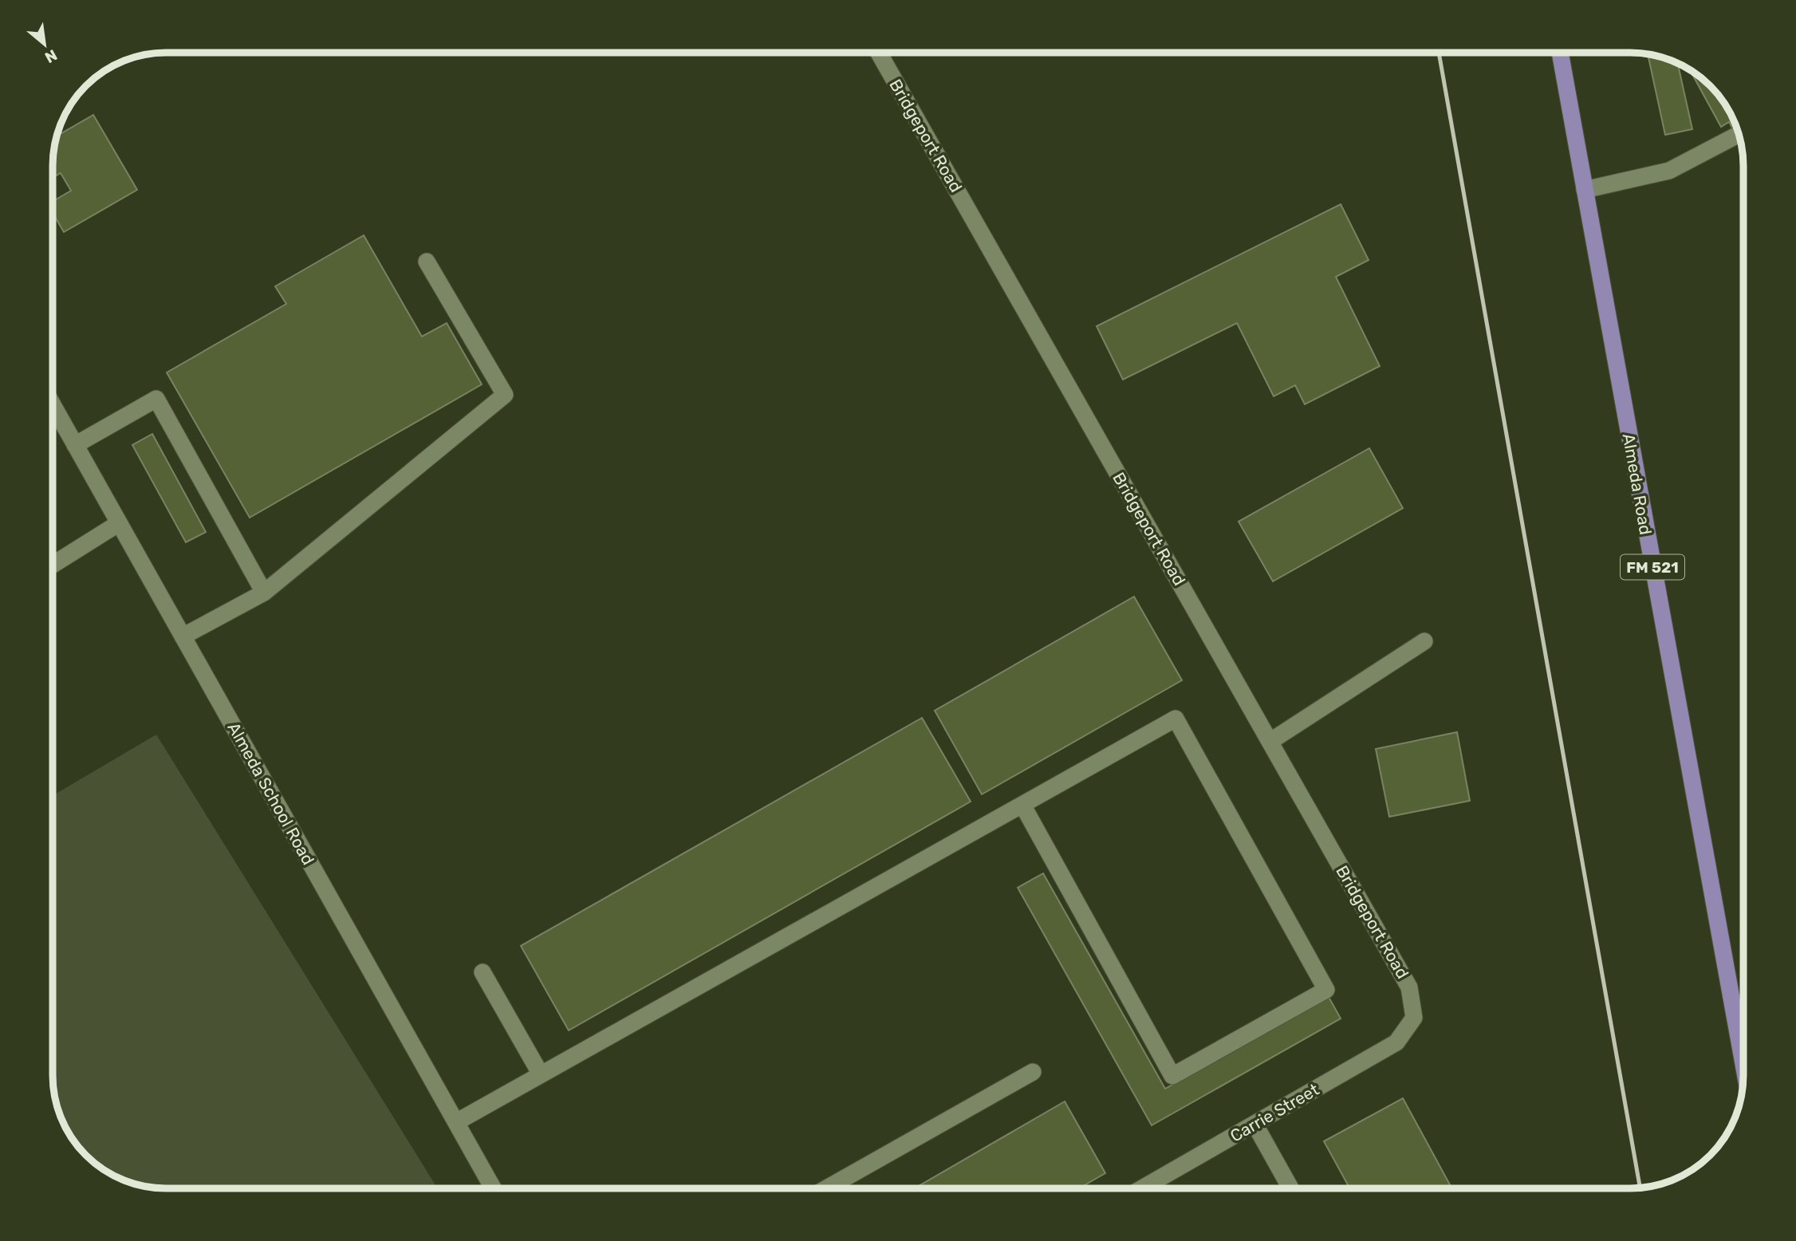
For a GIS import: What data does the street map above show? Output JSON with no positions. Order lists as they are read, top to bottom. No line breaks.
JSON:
{"streets":{"main road":["Almeda Road","FM 521"],"street":["Bridgeport Road","Almeda School Road","Carrie Street"]},"crossings":[["Bridgeport Road","Carrie Street"]],"north":"bottom right"}
